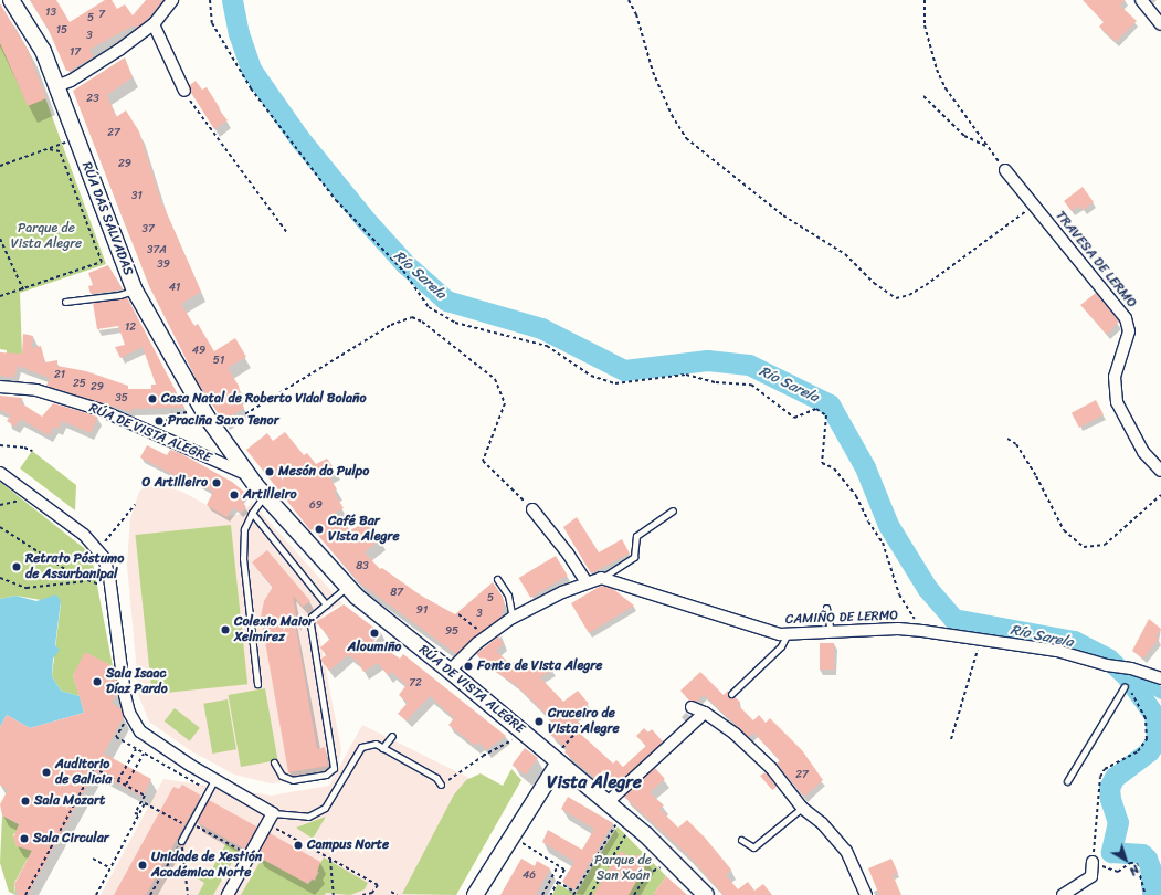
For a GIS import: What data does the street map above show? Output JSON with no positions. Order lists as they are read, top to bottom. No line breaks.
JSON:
{"streets":{"main road":["RÚA DAS SALVADAS","RÚA DE VISTA ALEGRE"],"street":["TRAVESA DE LERMO","CAMIÑO DE LERMO"]},"crossings":[["RÚA DAS SALVADAS","RÚA DE VISTA ALEGRE"]],"districts":["Vista Alegre"],"water":["Río Sarela"],"parks":["Parque de Vista Alegre","Parque de San Xoán"],"places":["Casa Natal de Roberto Vidal Bolaño","Praciña Saxo Tenor","Mesón do Pulpo","O Artilleiro","Artilleiro","Café Bar Vista Alegre","Retrato Póstumo de Assurbanipal","Colexio Maior Xelmírez","Aloumiño","Fonte de Vista Alegre","Sala Isaac Díaz Pardo","Cruceiro de Vista Alegre","Auditorio de Galicia","Sala Mozart","Sala Circular","Campus Norte","Unidade de Xestión Académica Norte"],"house_numbers":["13","7","5","15","3","17","23","27","29","31","37","37A","39","41","12","49","51","21","25","29","35","69","83","87","5","91","3","95","72","27","46"],"north":"bottom right"}
